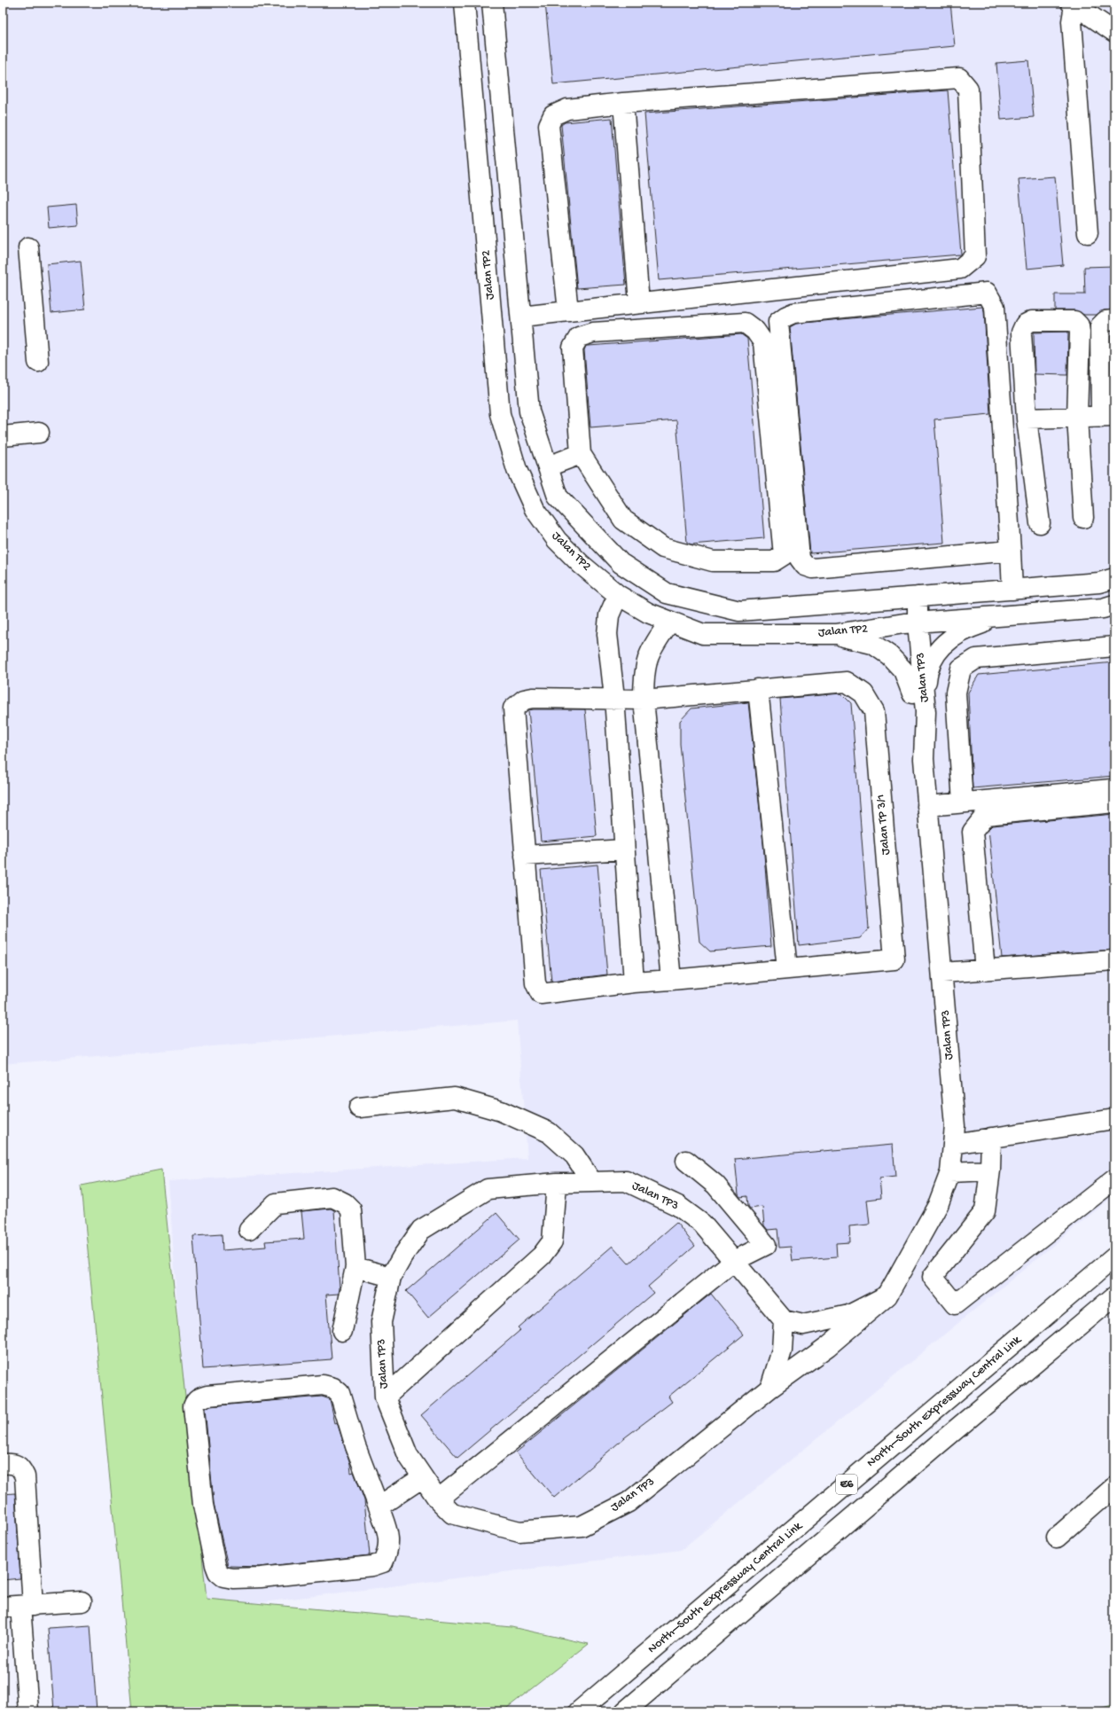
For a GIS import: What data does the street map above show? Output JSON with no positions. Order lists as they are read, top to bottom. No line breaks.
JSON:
{"streets":{"main road":["Jalan TP2","Jalan TP3","Jalan TP 3/1","North–South Expressway Central Link","E6"]},"crossings":[["Jalan TP2","Jalan TP3"]]}
